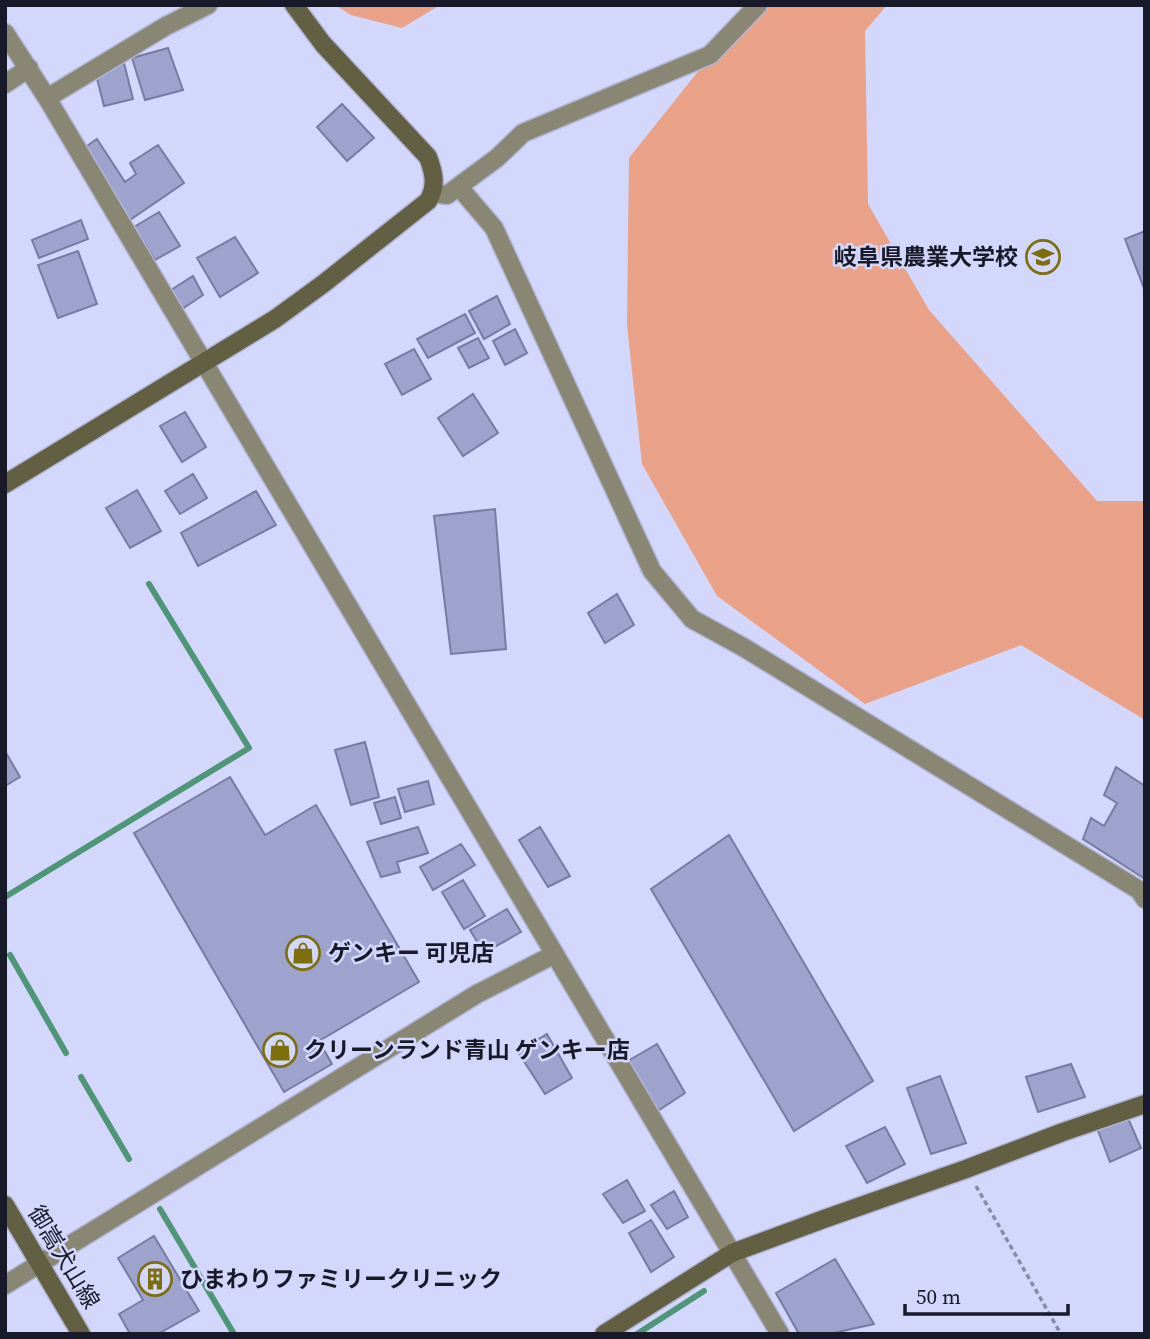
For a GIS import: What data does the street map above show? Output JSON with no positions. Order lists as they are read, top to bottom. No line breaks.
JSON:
{"streets":{"street":["御嵩犬山線"]},"places":{"school or university":["岐阜県農業大学校"],"shop":["ゲンキー 可児店","クリーンランド青山 ゲンキー店"],"building":["ひまわりファミリークリニック"]},"scale_bar":"50 m"}
